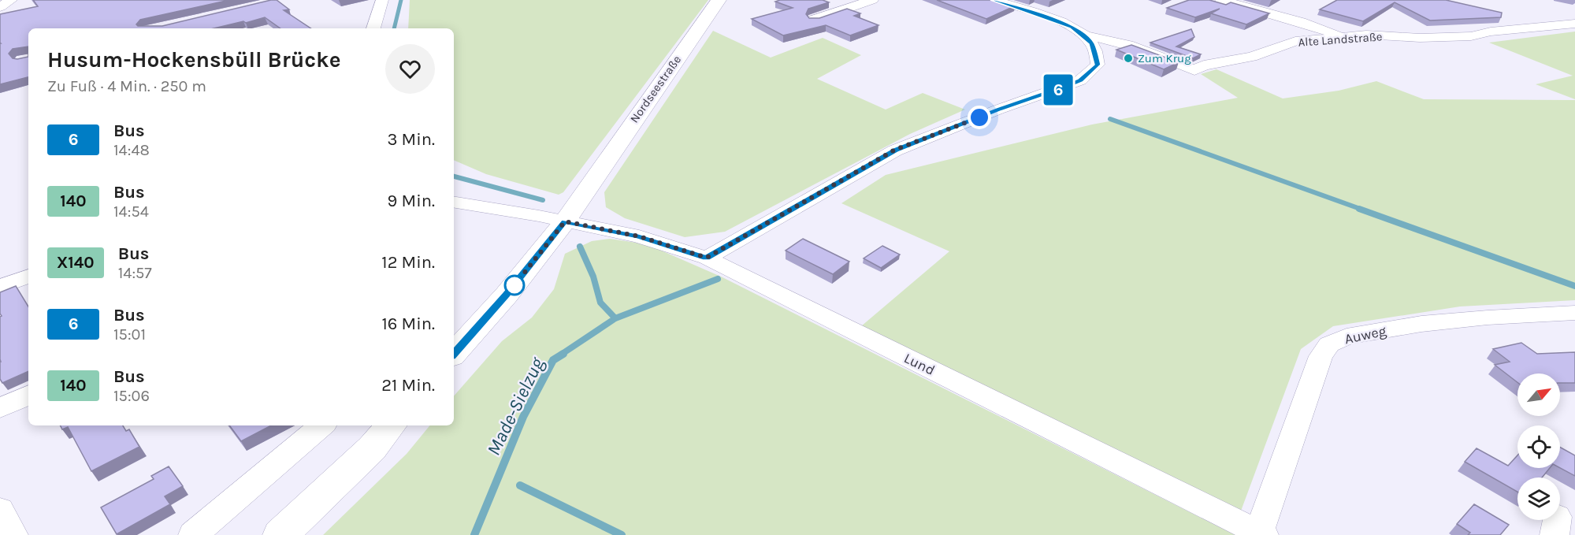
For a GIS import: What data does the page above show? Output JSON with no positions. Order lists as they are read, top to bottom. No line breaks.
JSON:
{"streets":{"main road":["Nordseestraße"],"street":["Alte Landstraße","Auweg","Lund"]},"crossings":[["Nordseestraße","Lund"],["Auweg","Lund"]],"water":["Made-Sielzug"],"places":["Zum Krug"],"lines":["bus line 6"],"north":"top right","page":{"on_map":"6","heading":["Husum-Hockensbüll Brücke","Zu Fuß · 4 Min. · 250 m"],"list":[{"mark":"6","name":"Bus","note":"14:48","value":"3 Min."},{"mark":"140","name":"Bus","note":"14:54","value":"9 Min."},{"mark":"X140","name":"Bus","note":"14:57","value":"12 Min."},{"mark":"6","name":"Bus","note":"15:01","value":"16 Min."},{"mark":"140","name":"Bus","note":"15:06","value":"21 Min."}]}}
